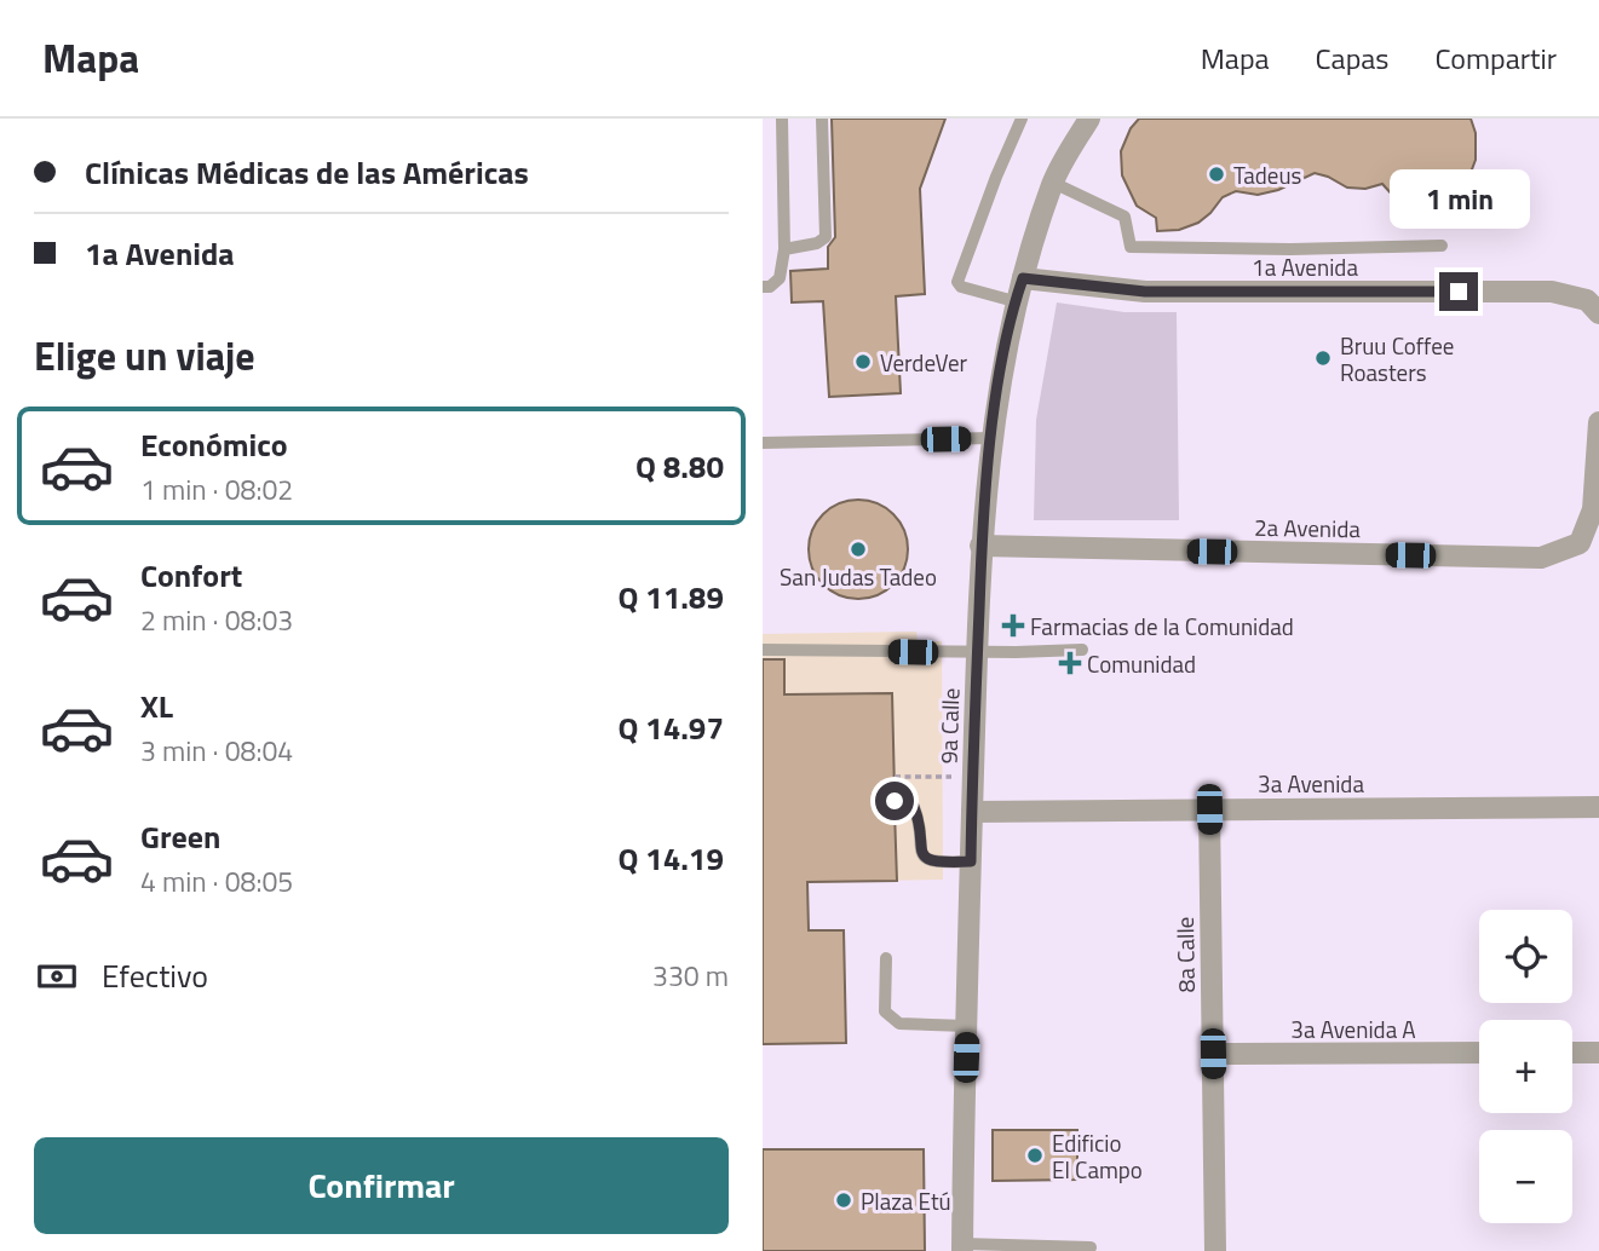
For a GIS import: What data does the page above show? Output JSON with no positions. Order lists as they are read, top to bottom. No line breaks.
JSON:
{"streets":{"street":["1a Avenida","2a Avenida","9a Calle","3a Avenida","8a Calle","3a Avenida A"]},"crossings":[["1a Avenida","9a Calle"],["2a Avenida","9a Calle"],["9a Calle","3a Avenida"],["3a Avenida","8a Calle"],["8a Calle","3a Avenida A"]],"places":{"other":["Tadeus","Bruu Coffee Roasters","VerdeVer","San Judas Tadeo","Edificio El Campo","Plaza Etú"],"health":["Farmacias de la Comunidad","Comunidad"]},"page":{"header":"Mapa","nav":["Mapa","Capas","Compartir"],"banner":["Clínicas Médicas de las Américas","1a Avenida"],"bubble":"1 min","heading":"Elige un viaje","list":[{"name":"Económico","note":"1 min · 08:02","value":"Q 8.80"},{"name":"Confort","note":"2 min · 08:03","value":"Q 11.89"},{"name":"XL","note":"3 min · 08:04","value":"Q 14.97"},{"name":"Green","note":"4 min · 08:05","value":"Q 14.19"}],"map_buttons":["+","−"],"pay":["Efectivo","330 m"],"buttons":"Confirmar"}}
